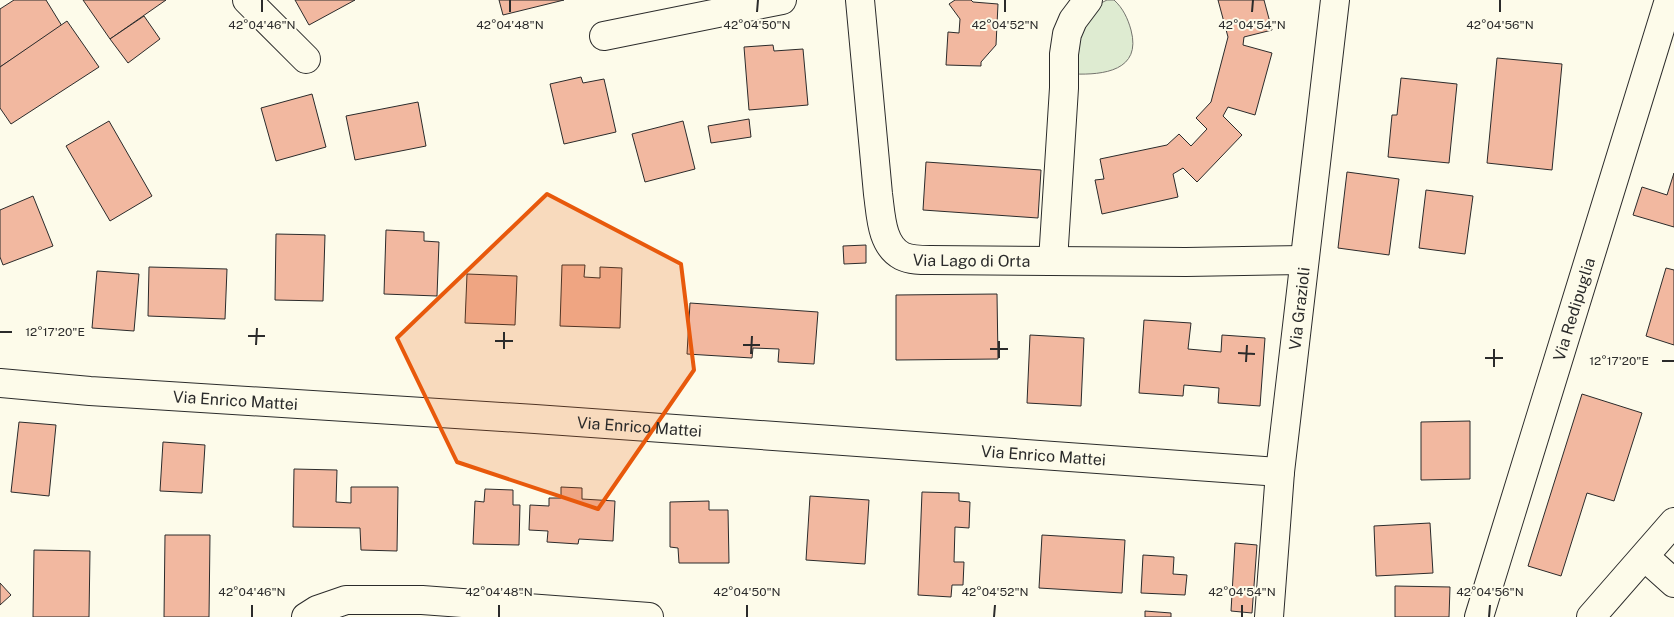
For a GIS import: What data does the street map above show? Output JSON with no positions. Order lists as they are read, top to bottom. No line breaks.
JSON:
{"streets":{"street":["Via Lago di Orta","Via Grazioli","Via Redipuglia","Via Enrico Mattei"]},"crossings":[["Via Lago di Orta","Via Grazioli"],["Via Grazioli","Via Enrico Mattei"]],"coordinates":["42°04'46\"N","42°04'48\"N","42°04'50\"N","42°04'52\"N","42°04'54\"N","42°04'56\"N","12°17'20\"E"]}
